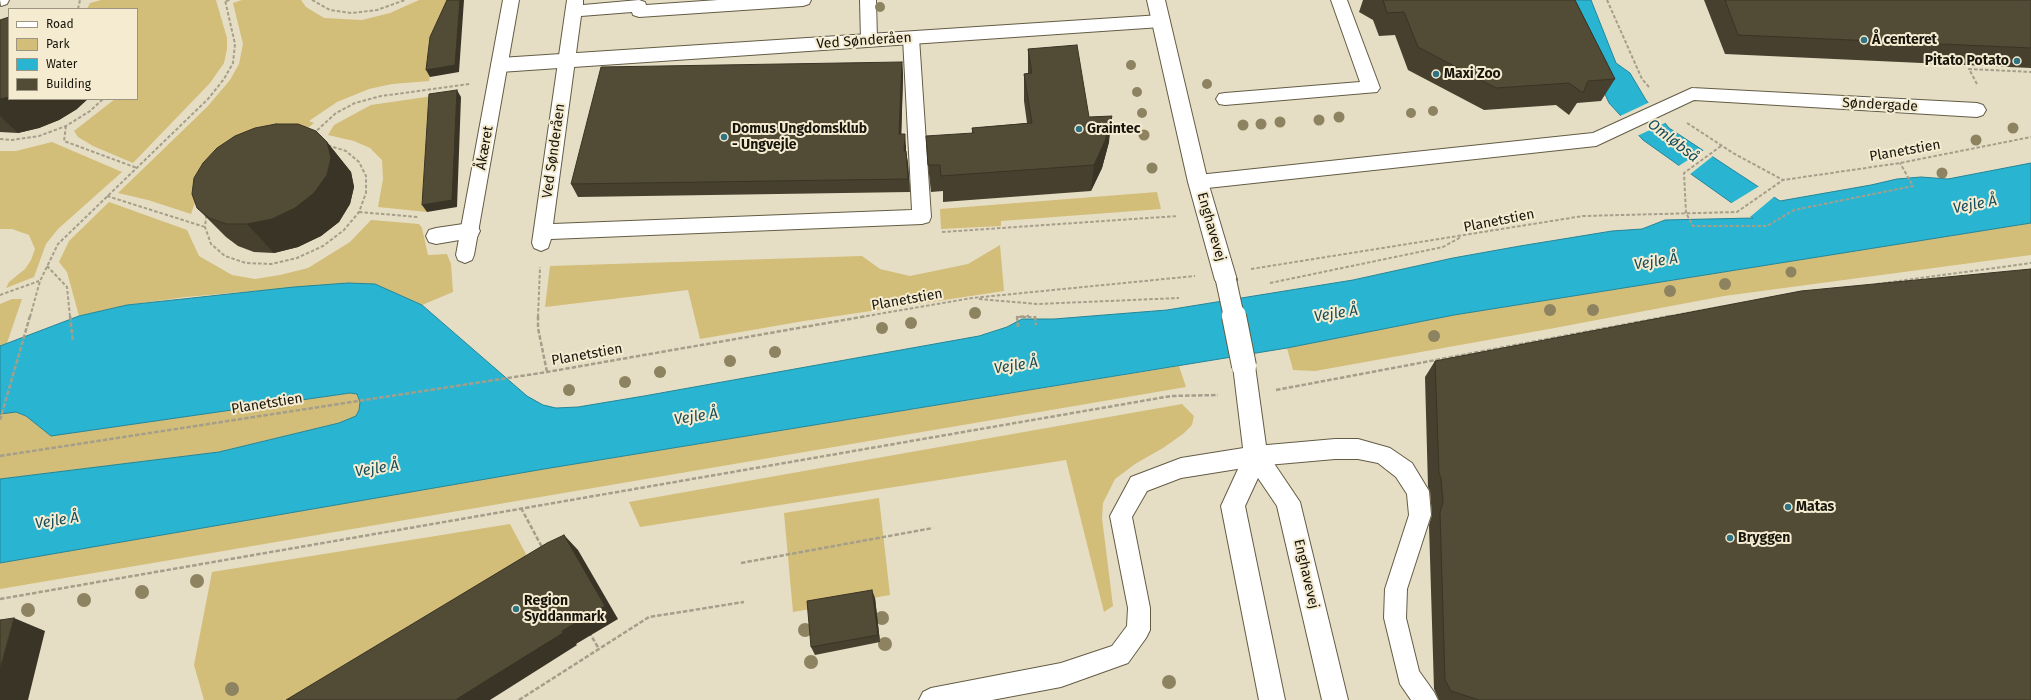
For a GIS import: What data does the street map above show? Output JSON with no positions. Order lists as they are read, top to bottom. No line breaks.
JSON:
{"streets":{"main road":["Ved Sønderåen","Enghavevej"],"lane":["Søndergade","Åkæret"],"path":["Planetstien"]},"crossings":[["Ved Sønderåen","Enghavevej"],["Søndergade","Enghavevej"]],"water":["Omløbså","Vejle Å"],"places":["Å centeret","Pitato Potato","Maxi Zoo","Graintec","Domus Ungdomsklub - Ungvejle","Matas","Bryggen","Region Syddanmark"],"legend":["Road","Park","Water","Building"]}
